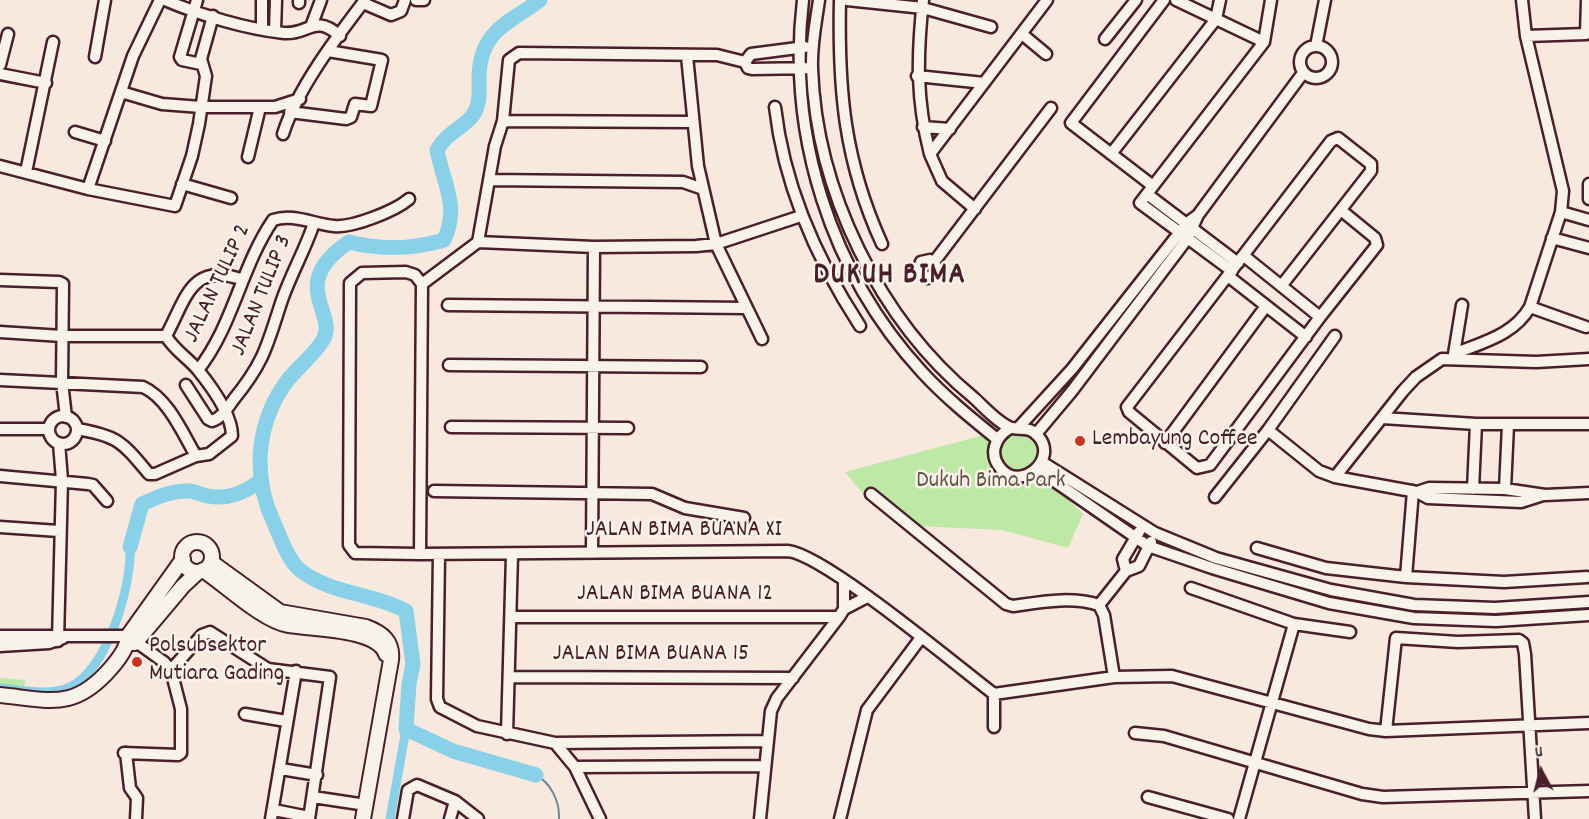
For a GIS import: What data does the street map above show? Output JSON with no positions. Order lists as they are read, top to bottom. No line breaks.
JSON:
{"streets":{"street":["JALAN TULIP 2","JALAN TULIP 3","JALAN BIMA BUANA XI","JALAN BIMA BUANA 12","JALAN BIMA BUANA 15"]},"crossings":[["JALAN TULIP 2","JALAN TULIP 3"]],"districts":["DUKUH BIMA"],"parks":["Dukuh Bima Park"],"places":["Lembayung Coffee","Polsubsektor Mutiara Gading"],"north":"top"}
